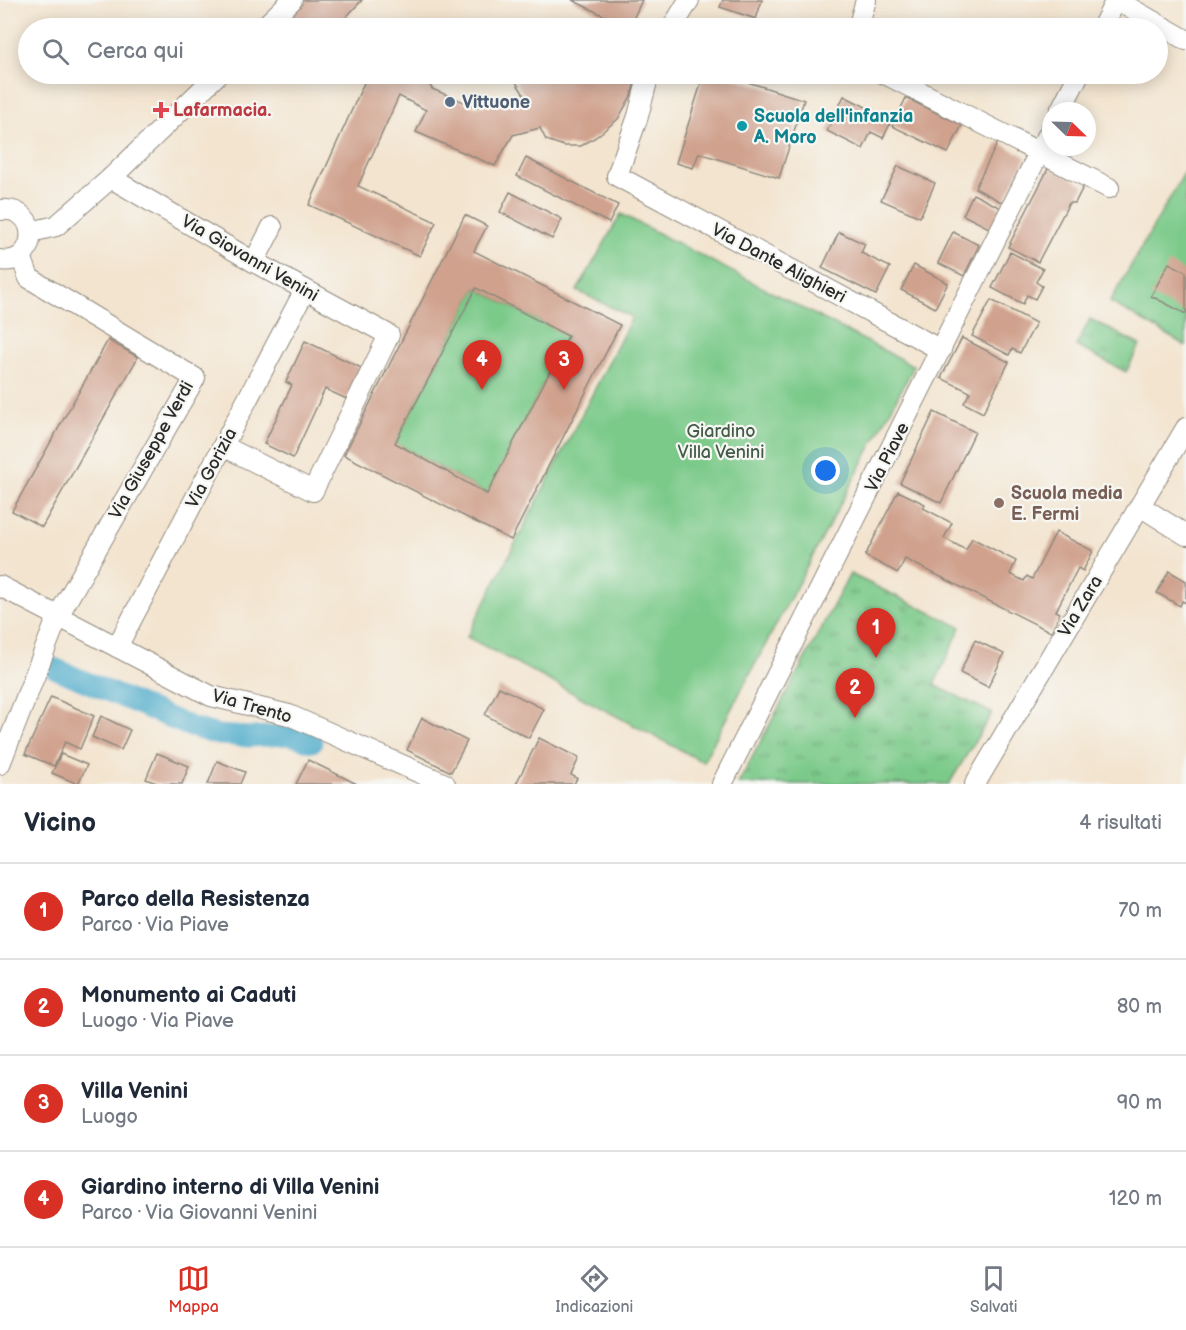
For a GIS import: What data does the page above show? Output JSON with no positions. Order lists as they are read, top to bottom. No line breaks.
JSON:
{"streets":{"street":["Via Giovanni Venini","Via Dante Alighieri","Via Giuseppe Verdi","Via Piave","Via Gorizia","Via Zara","Via Trento"]},"crossings":[["Via Giovanni Venini","Via Gorizia"],["Via Dante Alighieri","Via Piave"],["Via Giuseppe Verdi","Via Trento"],["Via Gorizia","Via Trento"]],"parks":["Giardino Villa Venini"],"places":{"other":["Vittuone","Scuola dell'infanzia A. Moro","Scuola media E. Fermi"],"health":["Lafarmacia."]},"north":"bottom right","page":{"search":"Cerca qui","pins":["3","4","1","2"],"heading":["Vicino","4 risultati"],"list":[{"mark":"1","name":"Parco della Resistenza","note":"Parco · Via Piave","value":"70 m"},{"mark":"2","name":"Monumento ai Caduti","note":"Luogo · Via Piave","value":"80 m"},{"mark":"3","name":"Villa Venini","note":"Luogo","value":"90 m"},{"mark":"4","name":"Giardino interno di Villa Venini","note":"Parco · Via Giovanni Venini","value":"120 m"}],"nav":["Mappa","Indicazioni","Salvati"]}}
